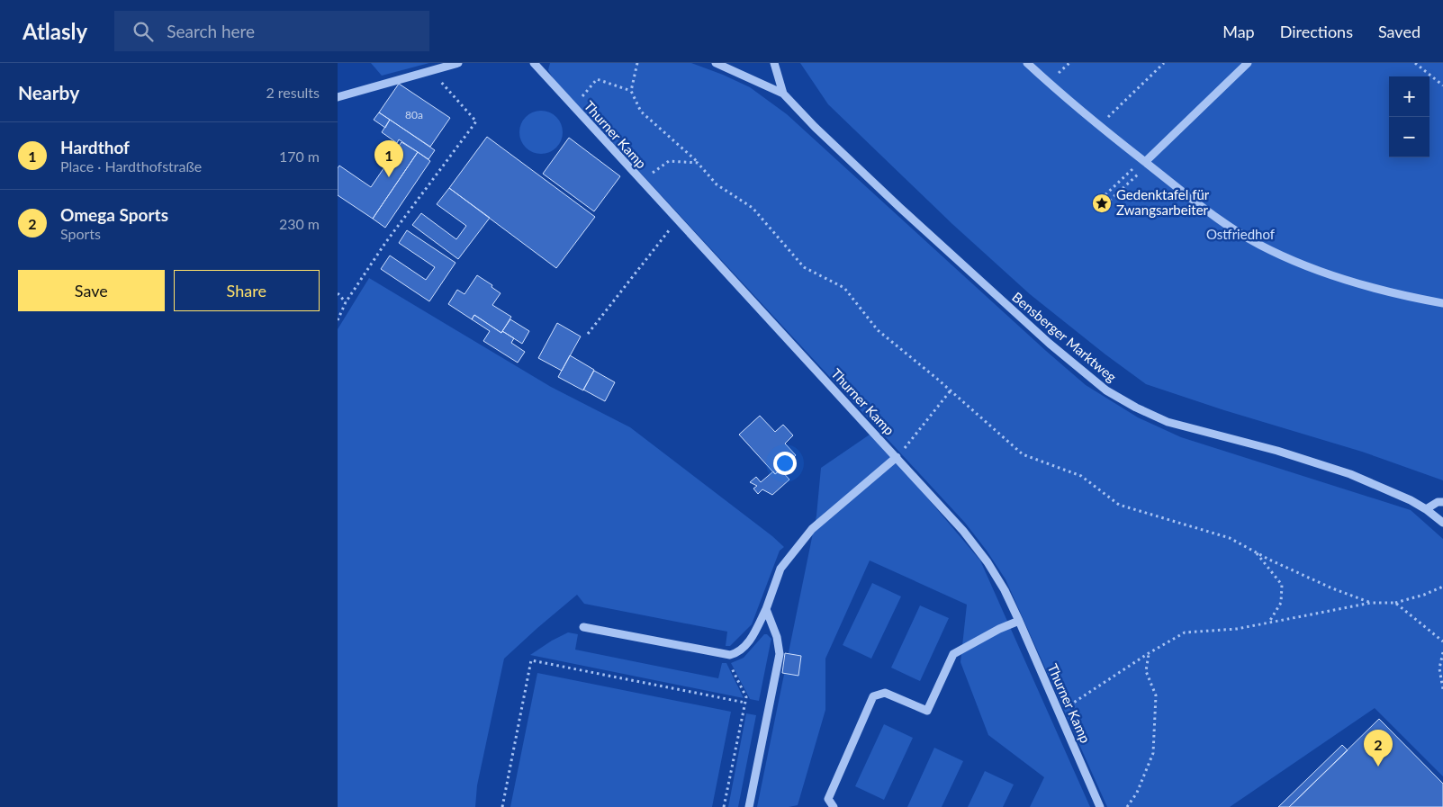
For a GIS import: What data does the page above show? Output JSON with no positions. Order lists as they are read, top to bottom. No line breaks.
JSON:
{"streets":{"street":["Thurner Kamp","Bensberger Marktweg"]},"parks":["Ostfriedhof"],"places":{"place":["Gedenktafel für Zwangsarbeiter"]},"house_numbers":["80a"],"page":{"header":"Atlasly","search":"Search here","nav":["Map","Directions","Saved"],"heading":["Nearby","2 results"],"map_buttons":["+","−"],"list":[{"mark":"1","name":"Hardthof","note":"Place · Hardthofstraße","value":"170 m"},{"mark":"2","name":"Omega Sports","note":"Sports","value":"230 m"}],"pins":["1","2"],"buttons":["Save","Share"]}}
